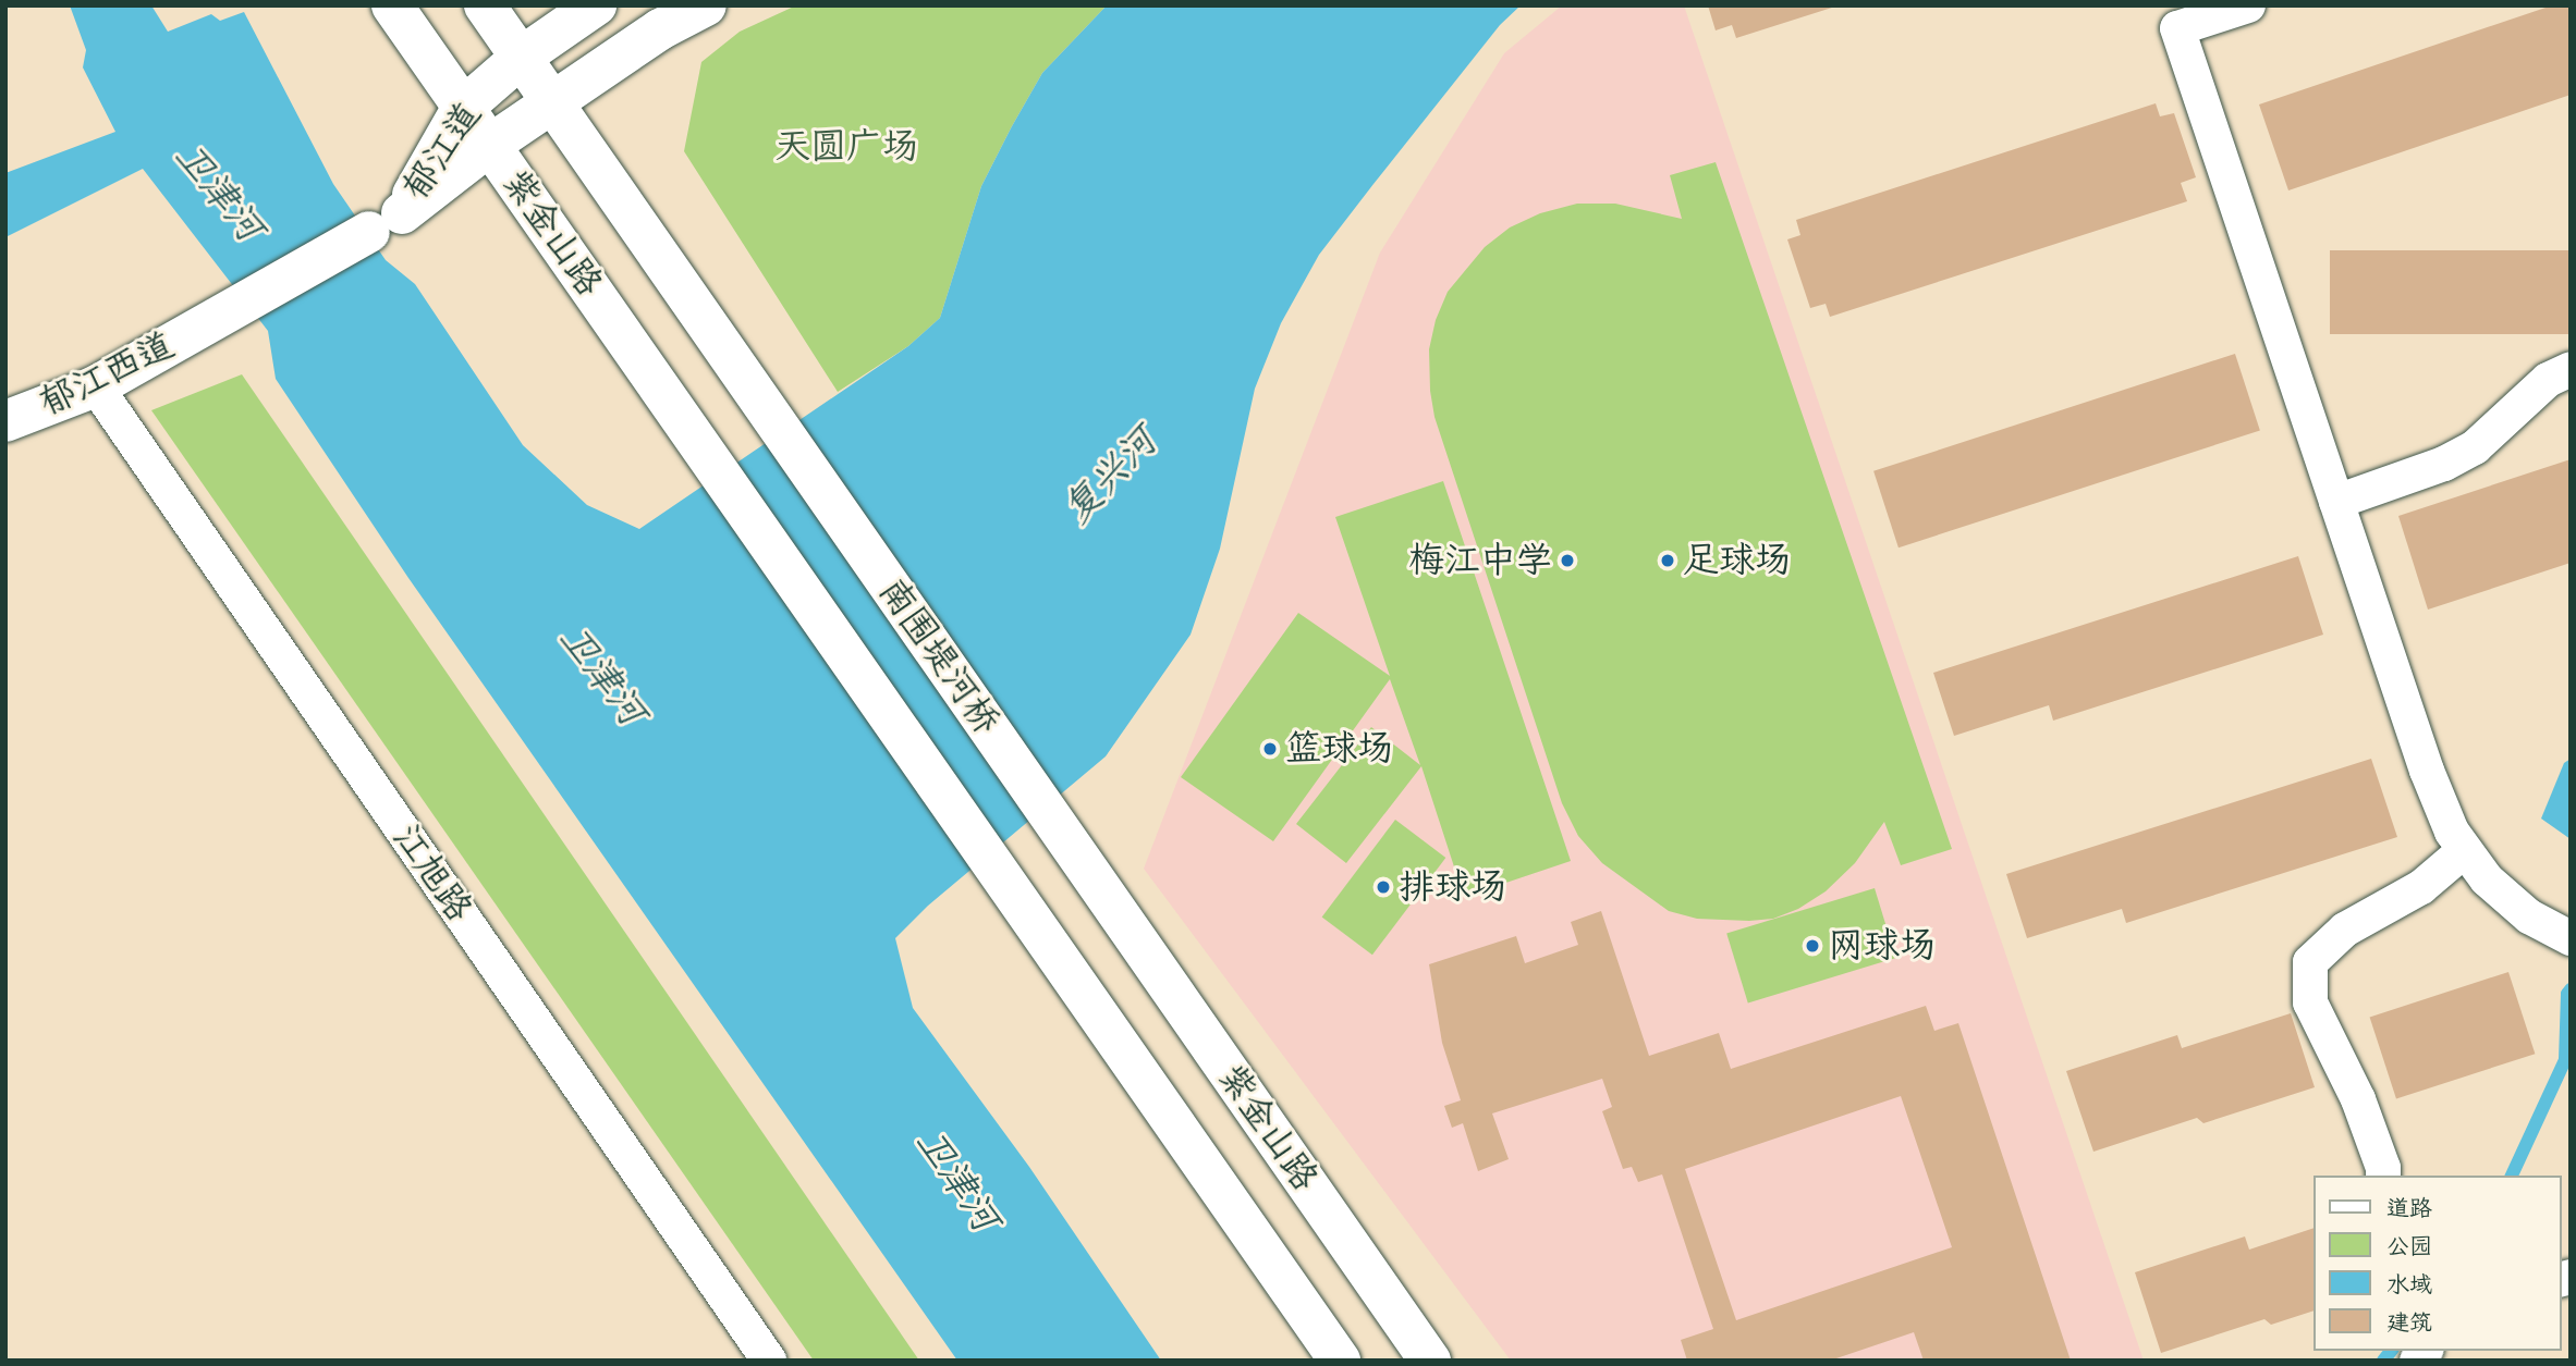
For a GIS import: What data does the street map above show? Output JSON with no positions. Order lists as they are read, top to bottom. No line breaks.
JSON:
{"streets":{"main road":["郁江道","紫金山路","郁江西道","南围堤河桥"],"street":["江旭路"]},"crossings":[["郁江道","紫金山路"],["郁江道","郁江西道"],["紫金山路","南围堤河桥"],["郁江西道","江旭路"]],"water":["卫津河","复兴河"],"parks":["天圆广场"],"places":["梅江中学","足球场","篮球场","排球场","网球场"],"legend":["道路","公园","水域","建筑"]}
